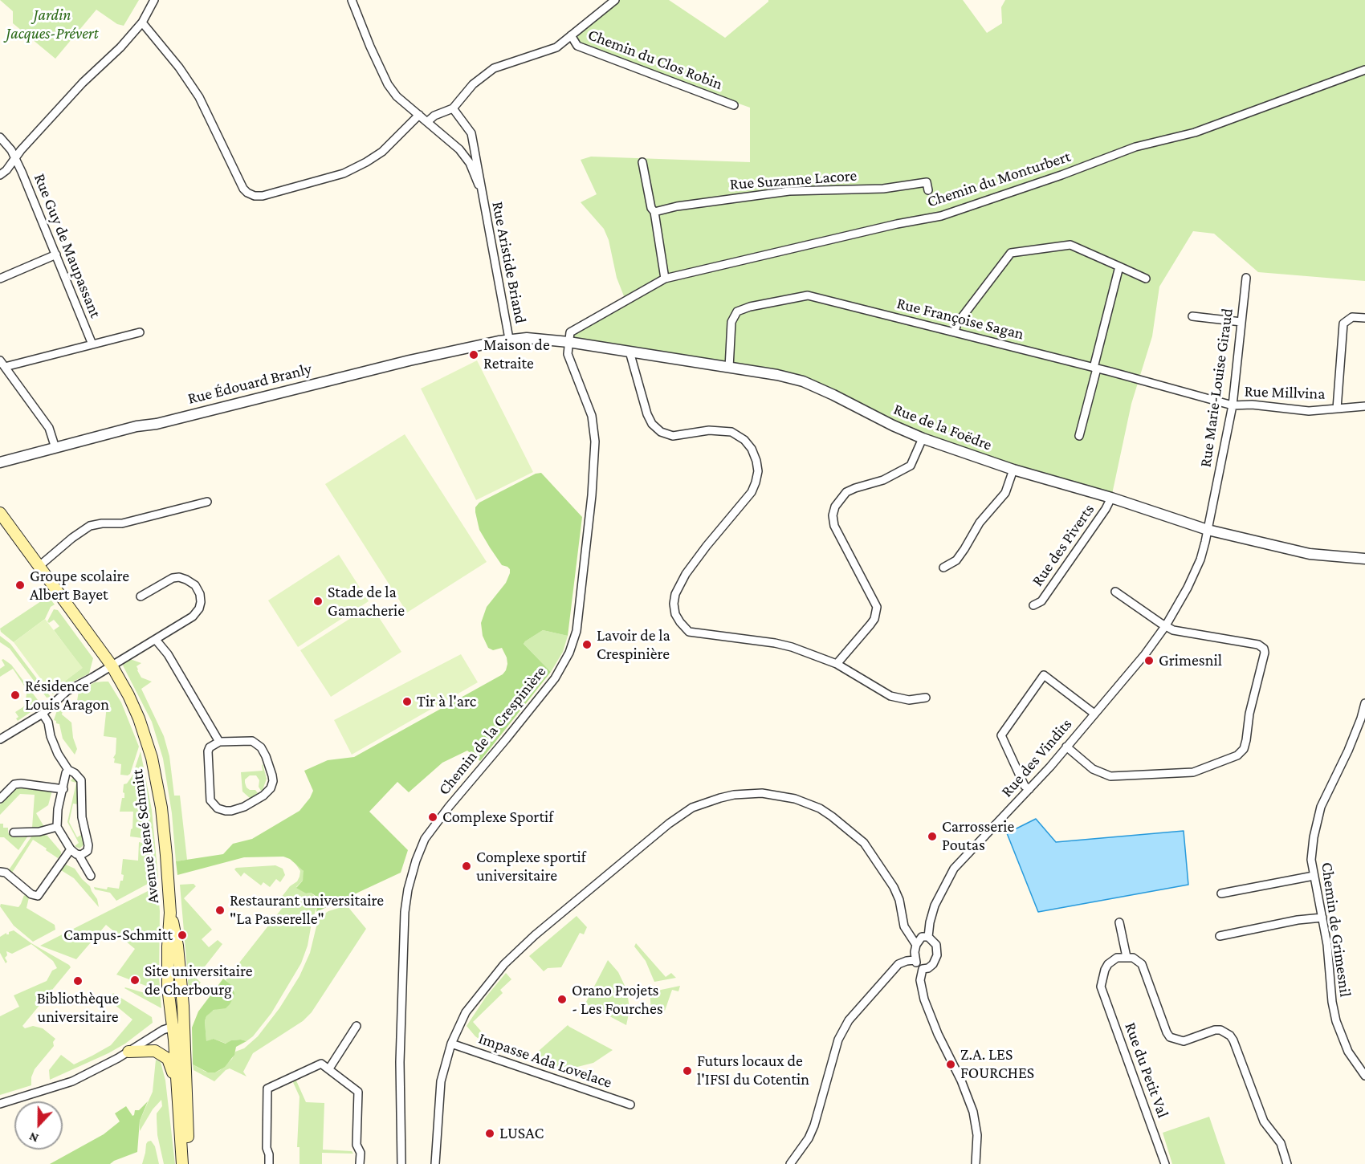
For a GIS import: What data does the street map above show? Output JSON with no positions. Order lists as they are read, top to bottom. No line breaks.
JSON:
{"streets":{"main road":["Avenue René Schmitt"],"street":["Chemin du Clos Robin","Chemin du Monturbert","Rue Suzanne Lacore","Rue Guy de Maupassant","Rue Aristide Briand","Rue Françoise Sagan","Rue Édouard Branly","Rue Marie-Louise Giraud","Rue Millvina","Rue de la Foëdre","Rue des Piverts","Chemin de la Crespinière","Rue des Vindits","Chemin de Grimesnil","Impasse Ada Lovelace","Rue du Petit Val"]},"crossings":[["Chemin du Monturbert","Rue de la Foëdre"],["Chemin du Monturbert","Chemin de la Crespinière"],["Rue Aristide Briand","Rue Édouard Branly"],["Rue Aristide Briand","Rue de la Foëdre"],["Rue Françoise Sagan","Rue Marie-Louise Giraud"],["Rue Françoise Sagan","Rue Millvina"],["Rue Françoise Sagan","Rue de la Foëdre"],["Rue Édouard Branly","Rue de la Foëdre"],["Rue Marie-Louise Giraud","Rue Millvina"],["Rue Marie-Louise Giraud","Rue de la Foëdre"],["Rue Marie-Louise Giraud","Rue des Vindits"],["Rue de la Foëdre","Rue des Piverts"],["Rue de la Foëdre","Chemin de la Crespinière"],["Rue de la Foëdre","Rue des Vindits"]],"parks":["Jardin Jacques-Prévert"],"places":["Maison de Retraite","Groupe scolaire Albert Bayet","Stade de la Gamacherie","Lavoir de la Crespinière","Grimesnil","Résidence Louis Aragon","Tir à l'arc","Complexe Sportif","Carrosserie Poutas","Complexe sportif universitaire","Restaurant universitaire \"La Passerelle\"","Campus-Schmitt","Site universitaire de Cherbourg","Bibliothèque universitaire","Orano Projets - Les Fourches","Z.A. LES FOURCHES","Futurs locaux de l'IFSI du Cotentin","LUSAC"],"north":"bottom"}
